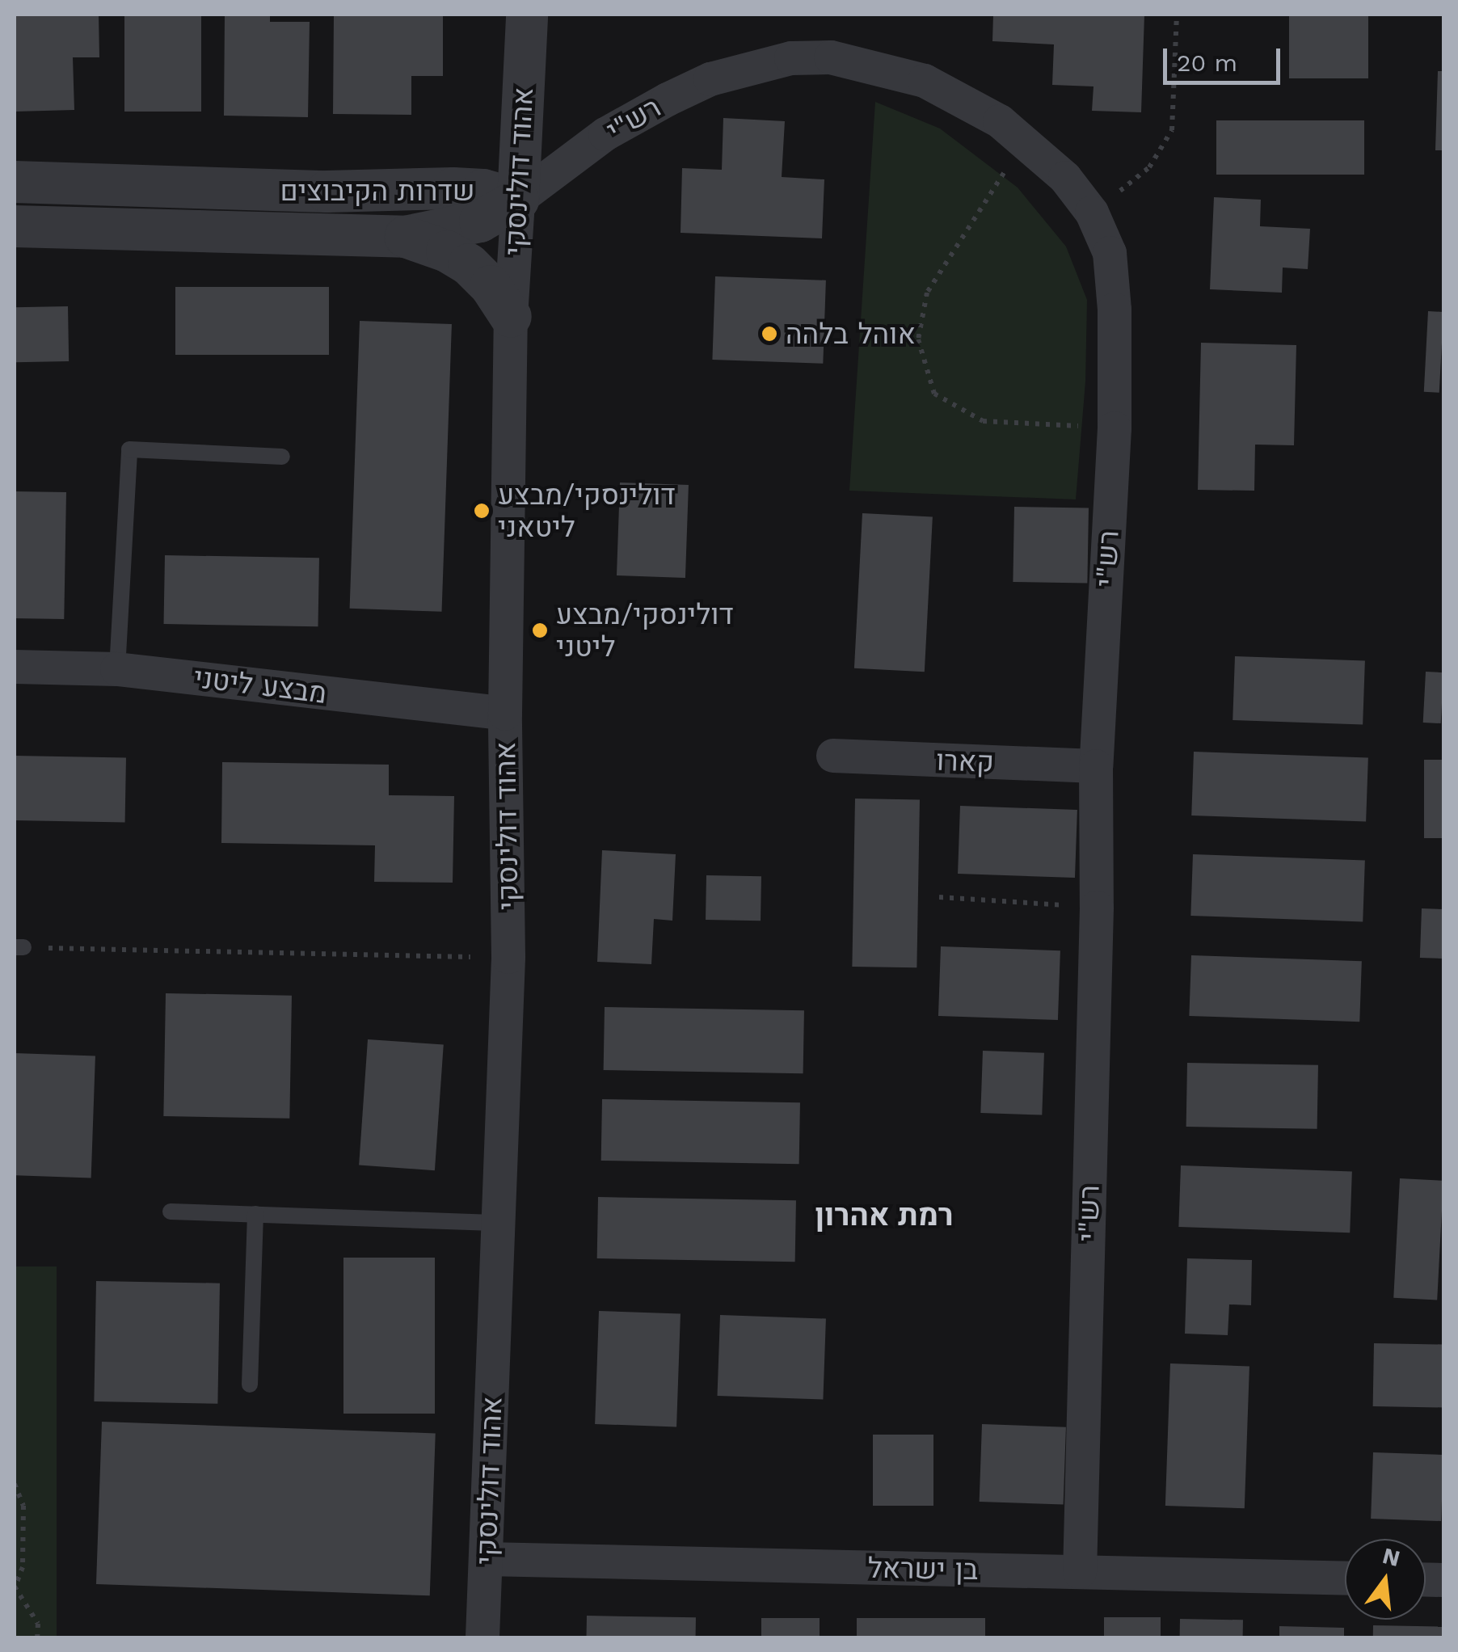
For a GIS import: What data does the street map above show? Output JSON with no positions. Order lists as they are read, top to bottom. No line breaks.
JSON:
{"streets":{"street":["רש\"י","אהוד דולינסקי","שדרות הקיבוצים","מבצע ליטני","קארו","בן ישראל"]},"crossings":[["רש\"י","אהוד דולינסקי"],["רש\"י","שדרות הקיבוצים"],["רש\"י","קארו"],["רש\"י","בן ישראל"],["אהוד דולינסקי","שדרות הקיבוצים"],["אהוד דולינסקי","מבצע ליטני"],["אהוד דולינסקי","בן ישראל"]],"districts":["רמת אהרון"],"places":["אוהל בלהה","דולינסקי/מבצע ליטאני","דולינסקי/מבצע ליטני"],"scale_bar":"20 m","north":"top"}
